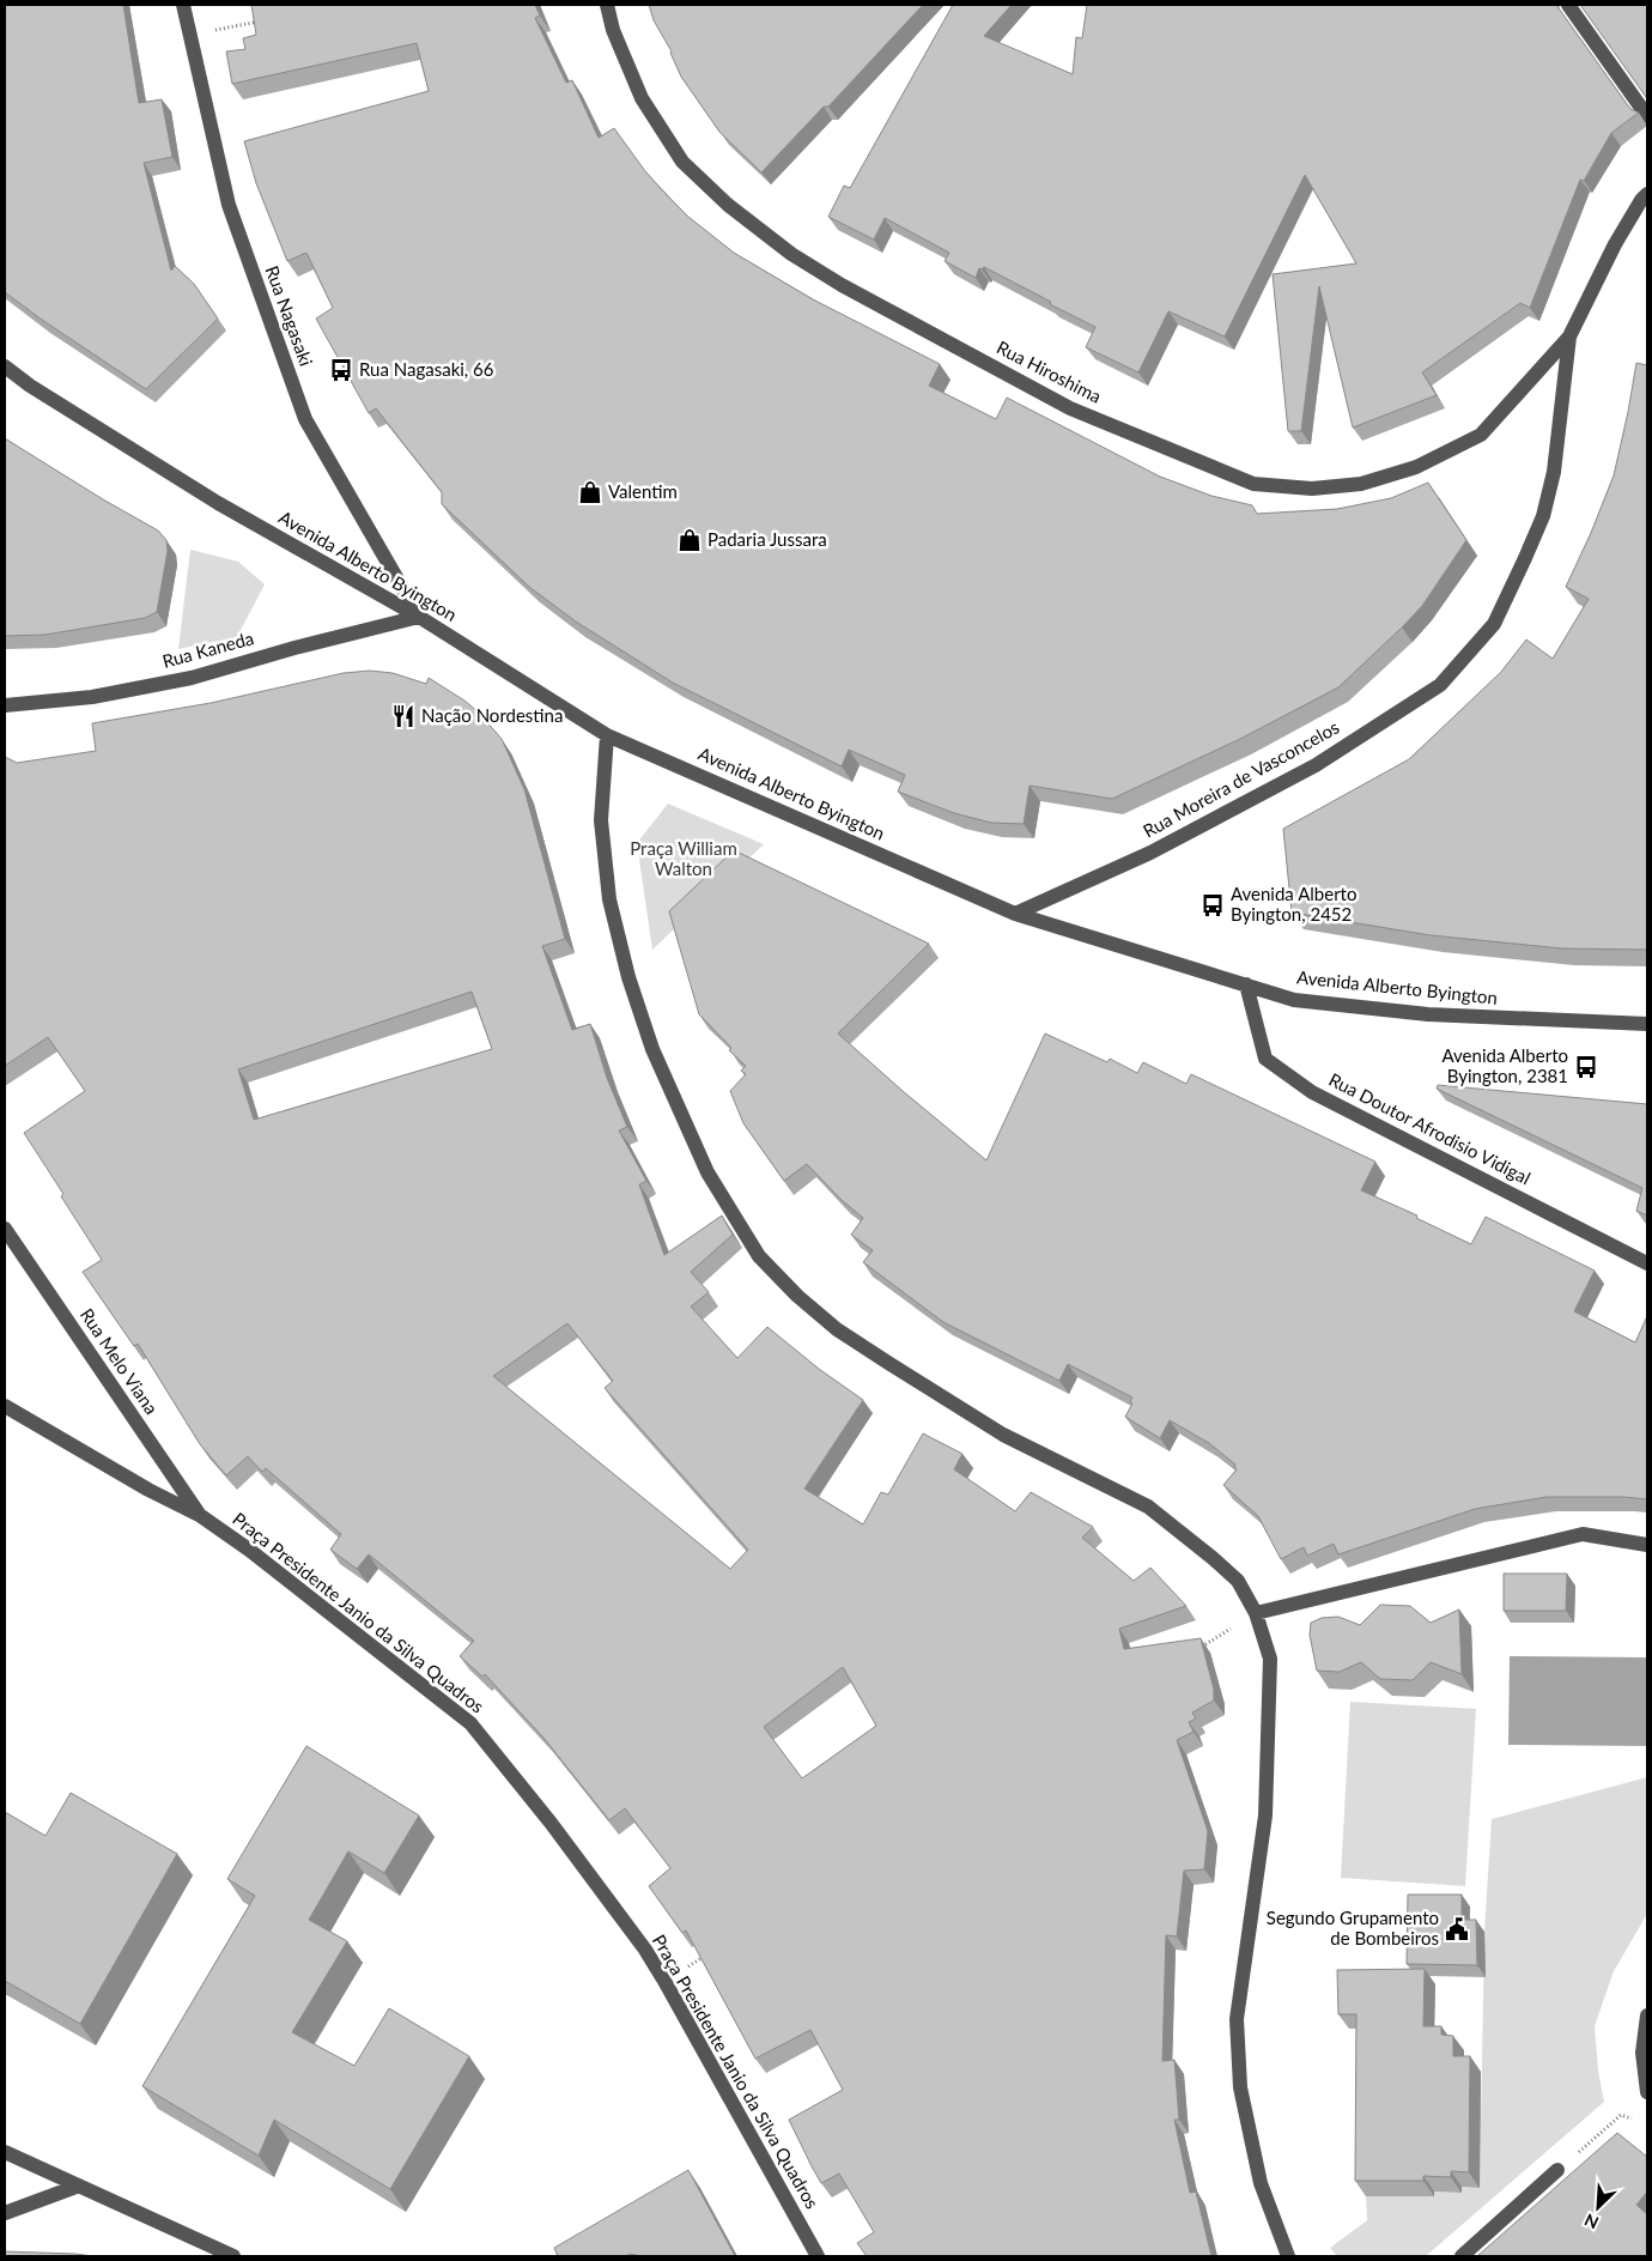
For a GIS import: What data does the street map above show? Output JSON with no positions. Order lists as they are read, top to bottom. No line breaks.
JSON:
{"streets":{"street":["Rua Nagasaki","Rua Hiroshima","Avenida Alberto Byington","Rua Kaneda","Rua Moreira de Vasconcelos","Rua Doutor Afrodisio Vidigal","Rua Melo Viana","Praça Presidente Janio da Silva Quadros"]},"crossings":[["Rua Nagasaki","Avenida Alberto Byington"],["Rua Nagasaki","Rua Kaneda"],["Rua Hiroshima","Rua Moreira de Vasconcelos"],["Avenida Alberto Byington","Rua Kaneda"],["Avenida Alberto Byington","Rua Moreira de Vasconcelos"],["Avenida Alberto Byington","Rua Doutor Afrodisio Vidigal"],["Rua Melo Viana","Praça Presidente Janio da Silva Quadros"]],"parks":["Praça William Walton"],"places":{"bus stop":["Rua Nagasaki, 66","Avenida Alberto Byington, 2452","Avenida Alberto Byington, 2381"],"shop":["Valentim","Padaria Jussara"],"restaurant":["Nação Nordestina"],"public building":["Segundo Grupamento de Bombeiros"]},"north":"bottom left"}
